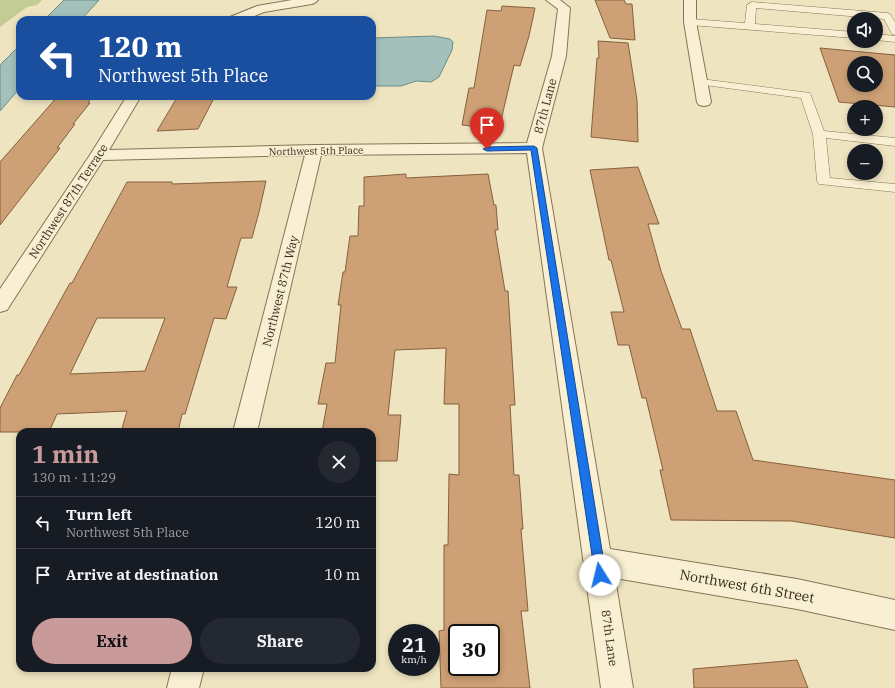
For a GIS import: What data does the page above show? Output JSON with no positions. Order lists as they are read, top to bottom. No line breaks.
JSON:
{"streets":{"street":["87th Lane","Northwest 5th Place","Northwest 87th Terrace","Northwest 87th Way","Northwest 6th Street"]},"crossings":[["87th Lane","Northwest 5th Place"],["87th Lane","Northwest 6th Street"],["Northwest 5th Place","Northwest 87th Terrace"],["Northwest 5th Place","Northwest 87th Way"]],"page":{"map_buttons":["+","−"],"turn":["120 m","Northwest 5th Place"],"heading":["1 min","130 m · 11:29"],"list":[{"name":"Turn left","note":"Northwest 5th Place","value":"120 m"},{"name":"Arrive at destination","value":"10 m"}],"buttons":["Exit","Share"],"speed":"21 km/h","limit":"30"}}
